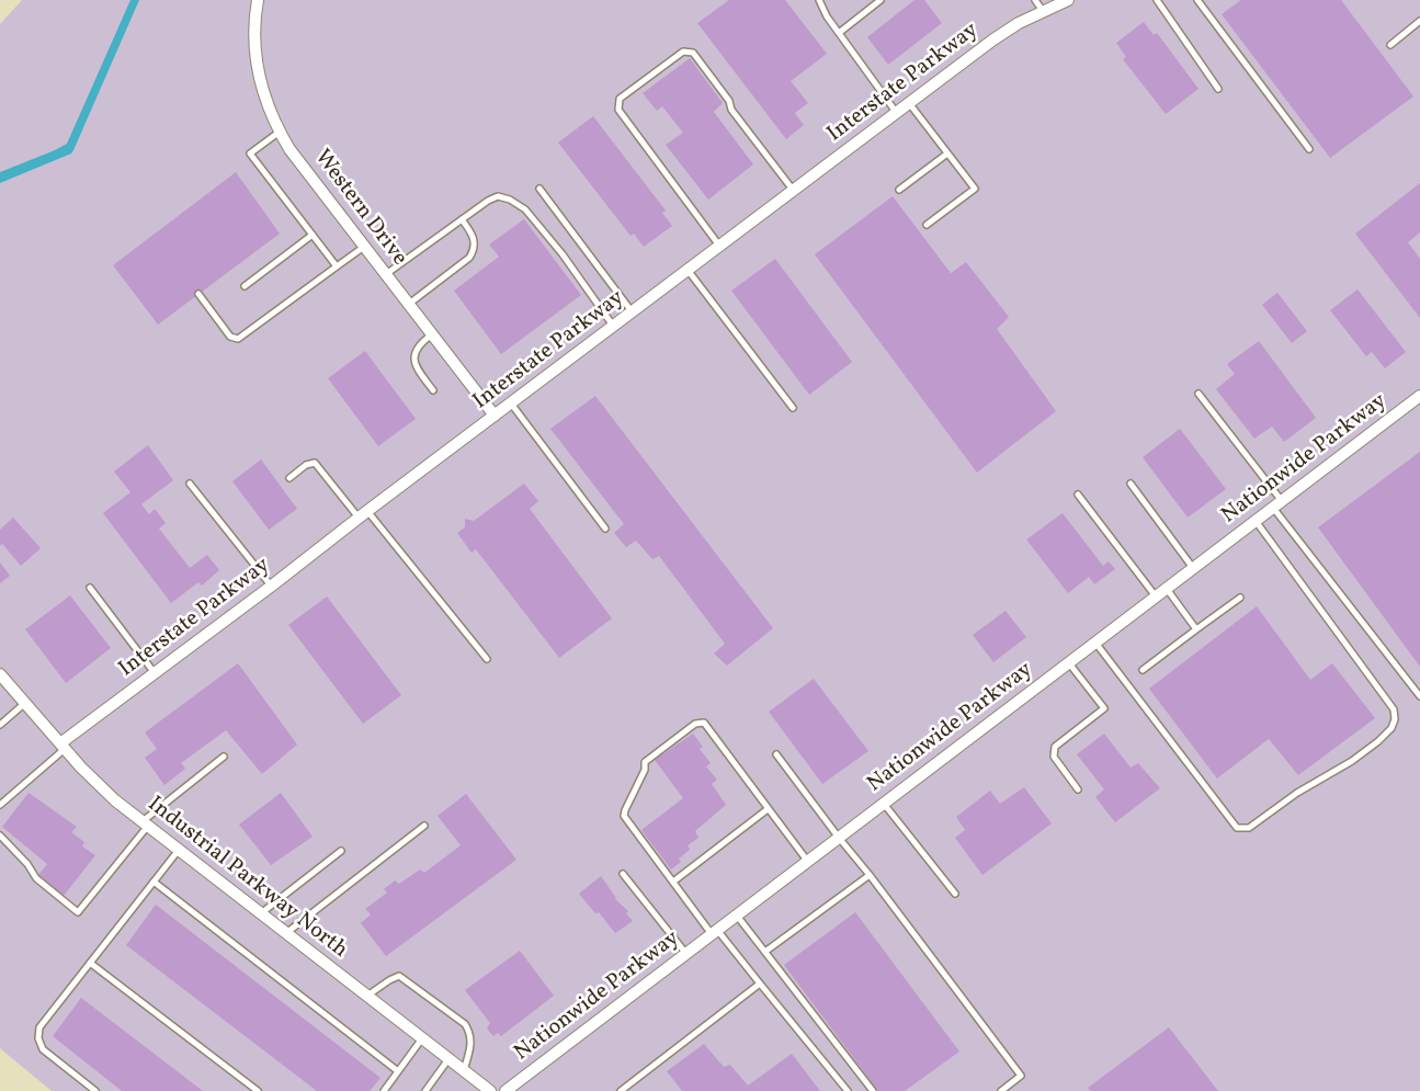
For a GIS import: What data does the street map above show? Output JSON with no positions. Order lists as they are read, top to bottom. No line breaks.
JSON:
{"streets":{"street":["Interstate Parkway","Western Drive","Nationwide Parkway","Industrial Parkway North"]},"crossings":[["Interstate Parkway","Western Drive"],["Interstate Parkway","Industrial Parkway North"]]}
